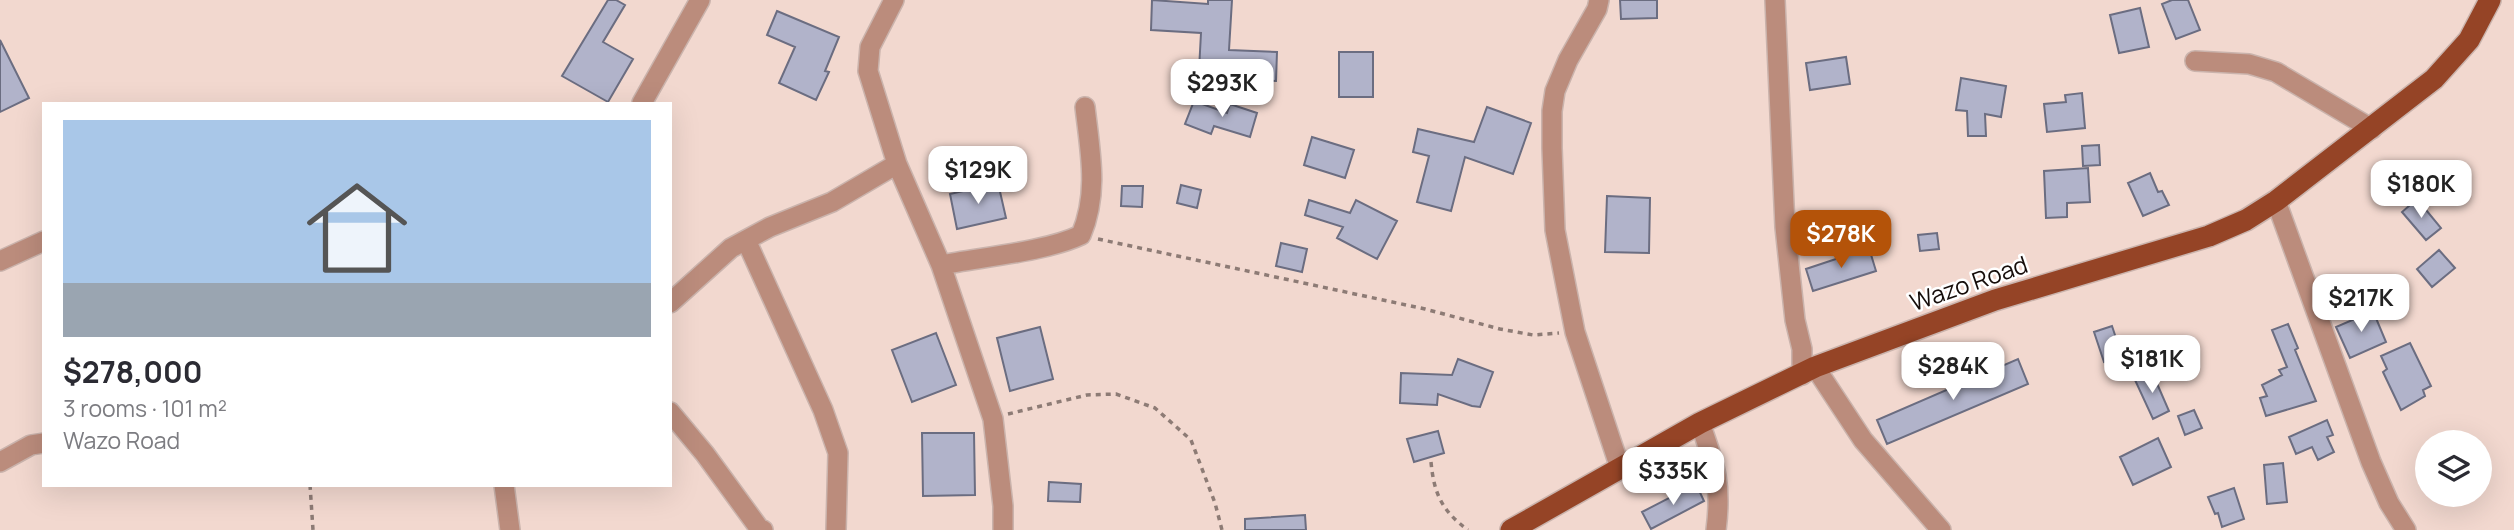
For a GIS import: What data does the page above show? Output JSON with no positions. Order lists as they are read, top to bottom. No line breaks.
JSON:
{"streets":{"main road":["Wazo Road"]},"page":{"price":["$293K","$129K","$180K","$278K","$217K","$181K","$284K","$335K"],"list":[{"name":"$278,000","note":"3 rooms · 101 m² · Wazo Road"}]}}
